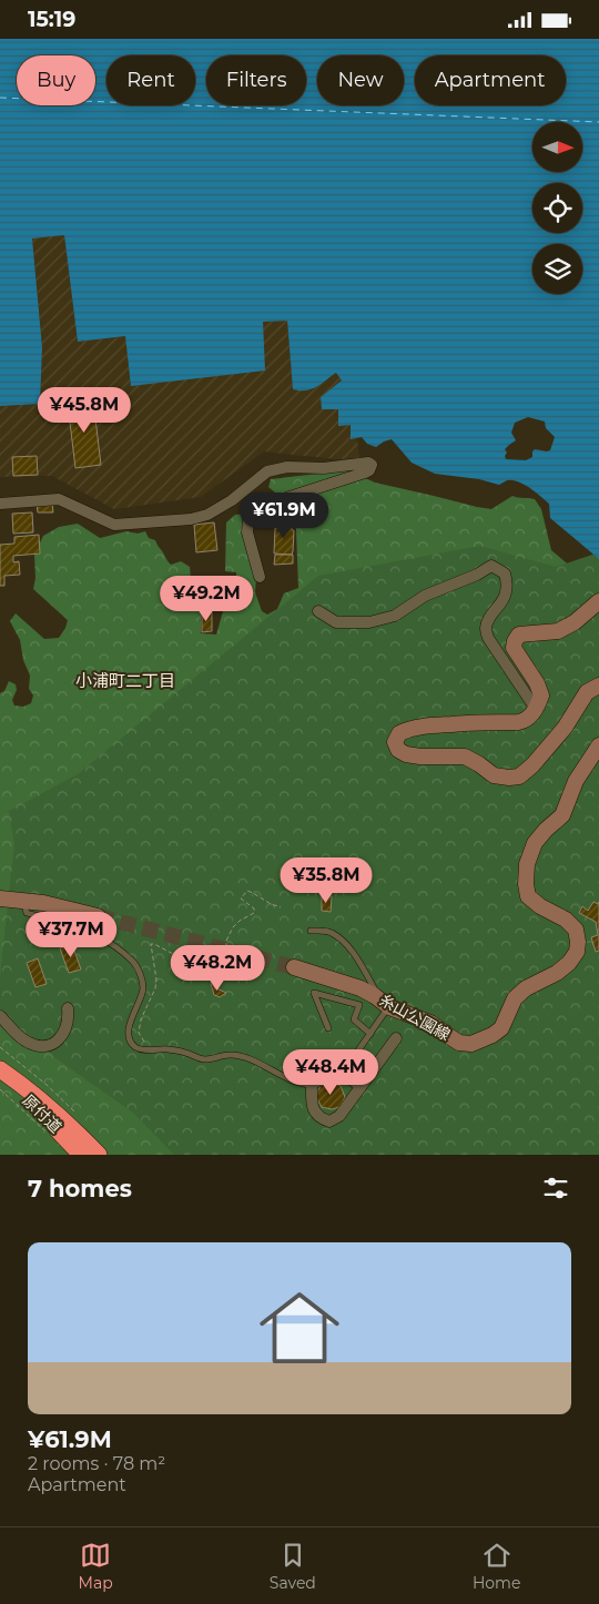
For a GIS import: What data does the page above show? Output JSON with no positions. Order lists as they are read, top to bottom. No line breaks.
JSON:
{"streets":{"main road":["糸山公園線"],"path":["原付道"]},"districts":["小浦町二丁目"],"north":"right","page":{"status":"15:19","chip":["Buy","Rent","Filters","New","Apartment"],"price":["¥45.8M","¥61.9M","¥49.2M","¥35.8M","¥37.7M","¥48.2M","¥48.4M"],"heading":"7 homes","list":[{"name":"¥61.9M","note":"2 rooms · 78 m² · Apartment"}],"tabs":["Map","Saved","Home"]}}
